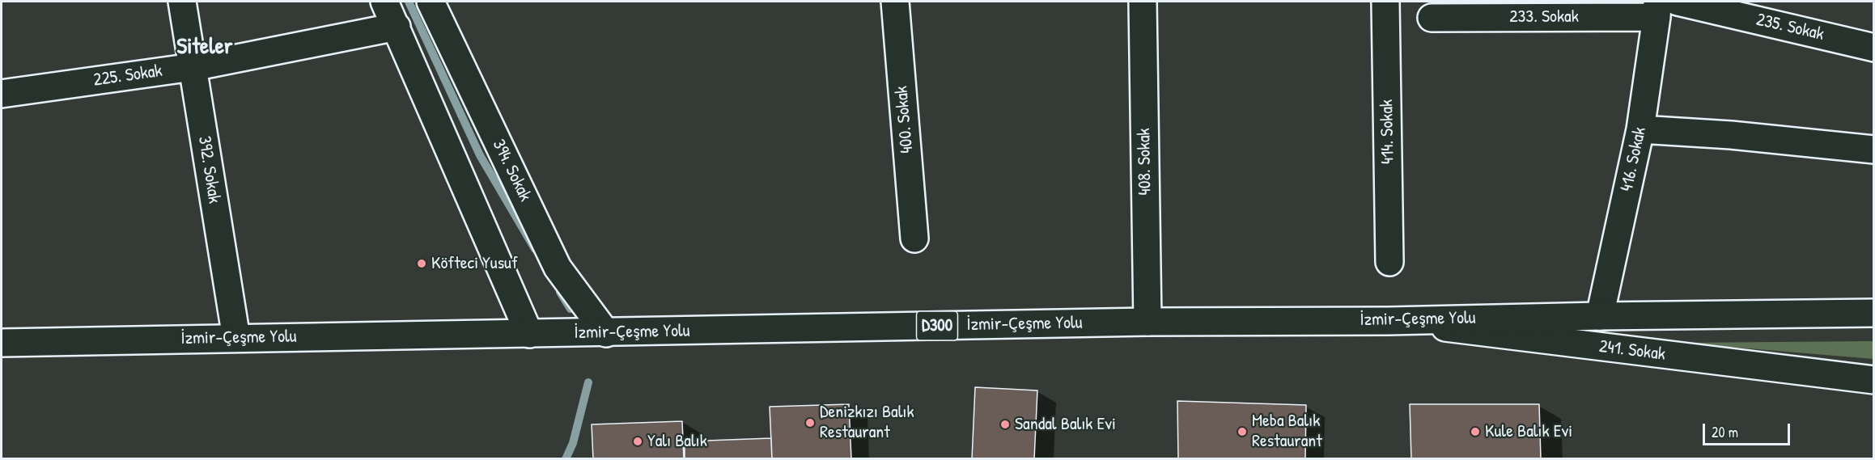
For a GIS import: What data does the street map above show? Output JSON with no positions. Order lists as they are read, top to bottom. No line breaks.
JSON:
{"streets":{"main road":["233. Sokak","235. Sokak","225. Sokak","400. Sokak","414. Sokak","416. Sokak","408. Sokak","392. Sokak","394. Sokak","İzmir-Çeşme Yolu","D300","241. Sokak"]},"crossings":[["233. Sokak","235. Sokak"],["233. Sokak","416. Sokak"],["235. Sokak","416. Sokak"],["225. Sokak","392. Sokak"],["416. Sokak","İzmir-Çeşme Yolu"],["408. Sokak","İzmir-Çeşme Yolu"],["392. Sokak","İzmir-Çeşme Yolu"],["394. Sokak","İzmir-Çeşme Yolu"],["İzmir-Çeşme Yolu","241. Sokak"]],"districts":["Siteler"],"places":["Köfteci Yusuf","Denizkızı Balık Restaurant","Sandal Balık Evi","Meba Balık Restaurant","Kule Balık Evi","Yalı Balık"],"scale_bar":"20 m"}
